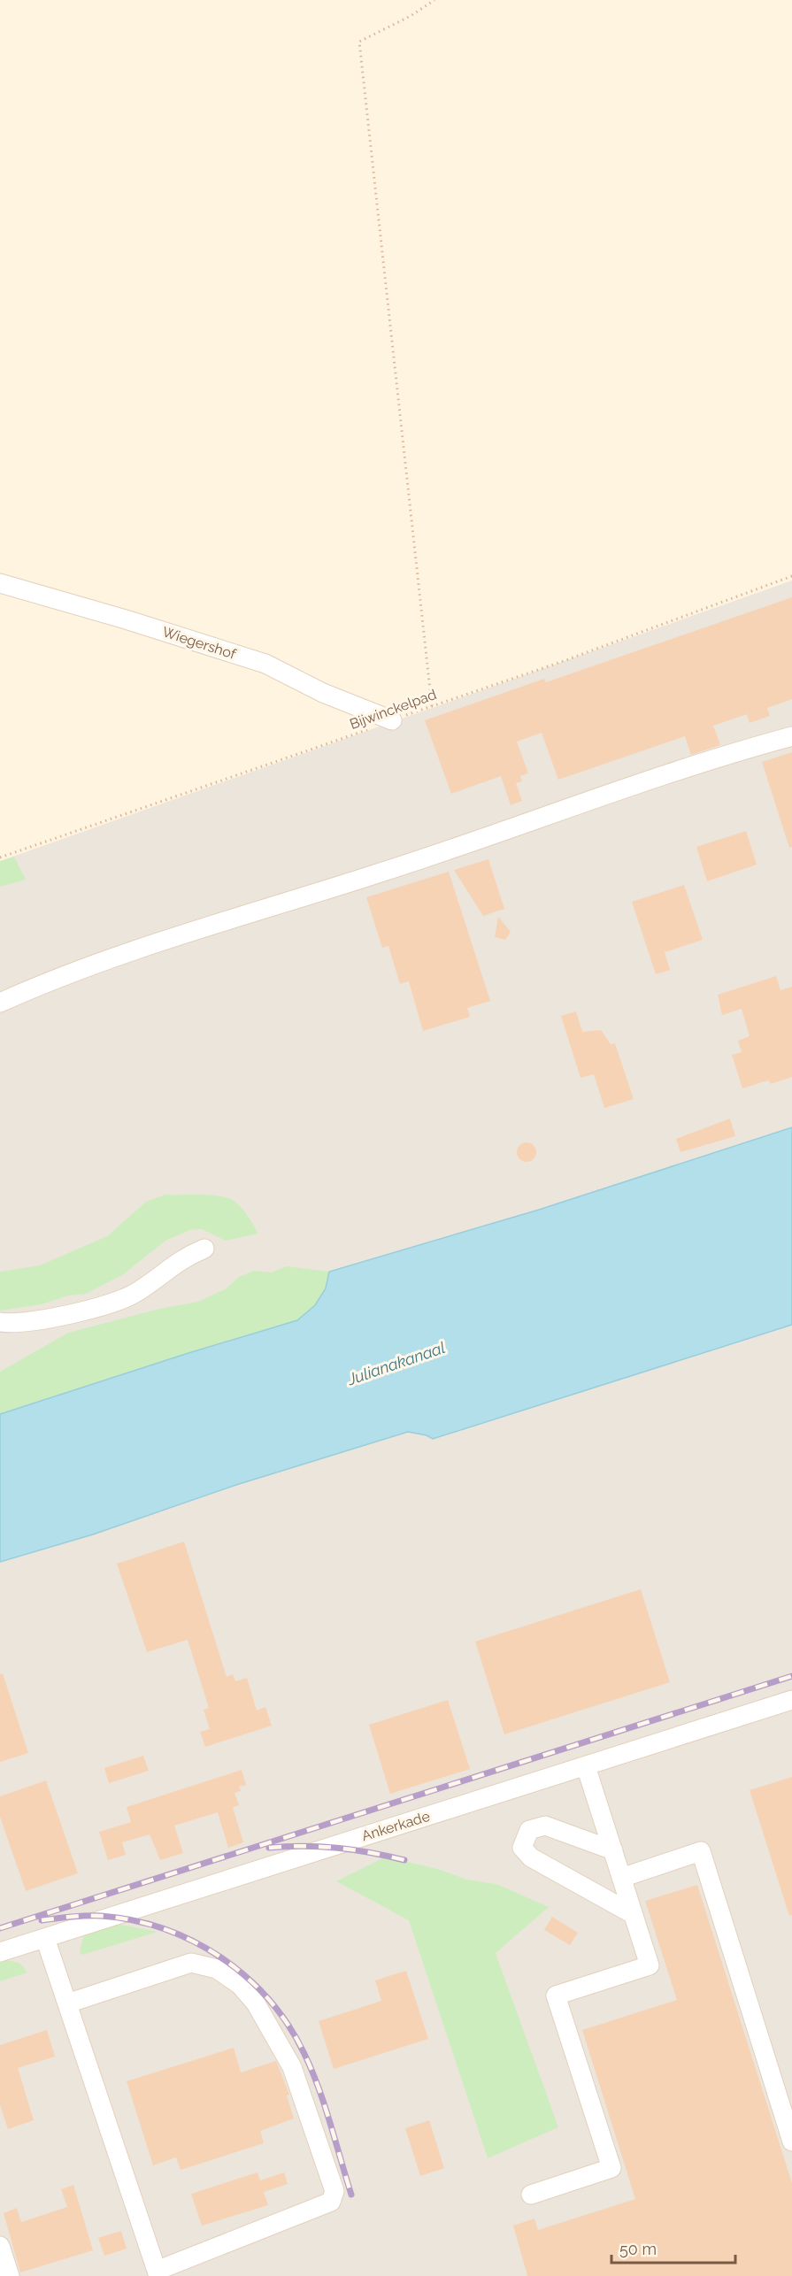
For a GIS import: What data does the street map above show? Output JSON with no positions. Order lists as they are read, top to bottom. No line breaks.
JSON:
{"streets":{"street":["Wiegershof","Ankerkade"],"path":["Bijwinckelpad"]},"crossings":[["Wiegershof","Bijwinckelpad"]],"water":["Julianakanaal"],"scale_bar":"50 m"}
